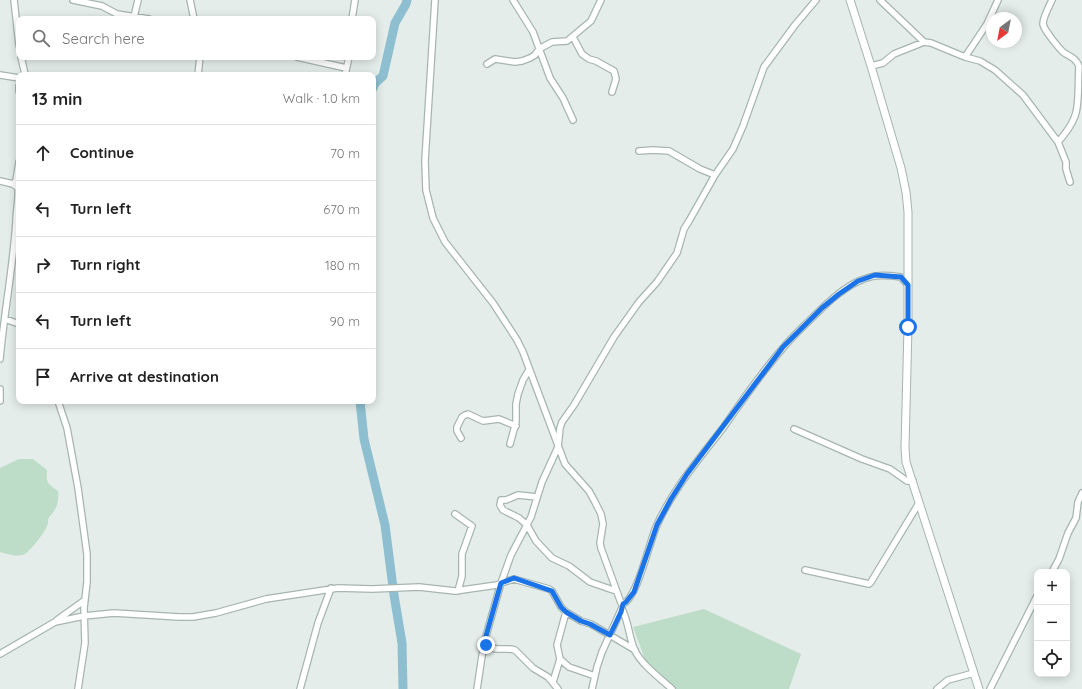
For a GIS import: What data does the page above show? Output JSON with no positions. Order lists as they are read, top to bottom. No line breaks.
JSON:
{"north":"bottom left","page":{"search":"Search here","heading":["13 min","Walk · 1.0 km"],"list":[["Continue","70 m"],["Turn left","670 m"],["Turn right","180 m"],["Turn left","90 m"],"Arrive at destination"],"map_buttons":["+","−"]}}
